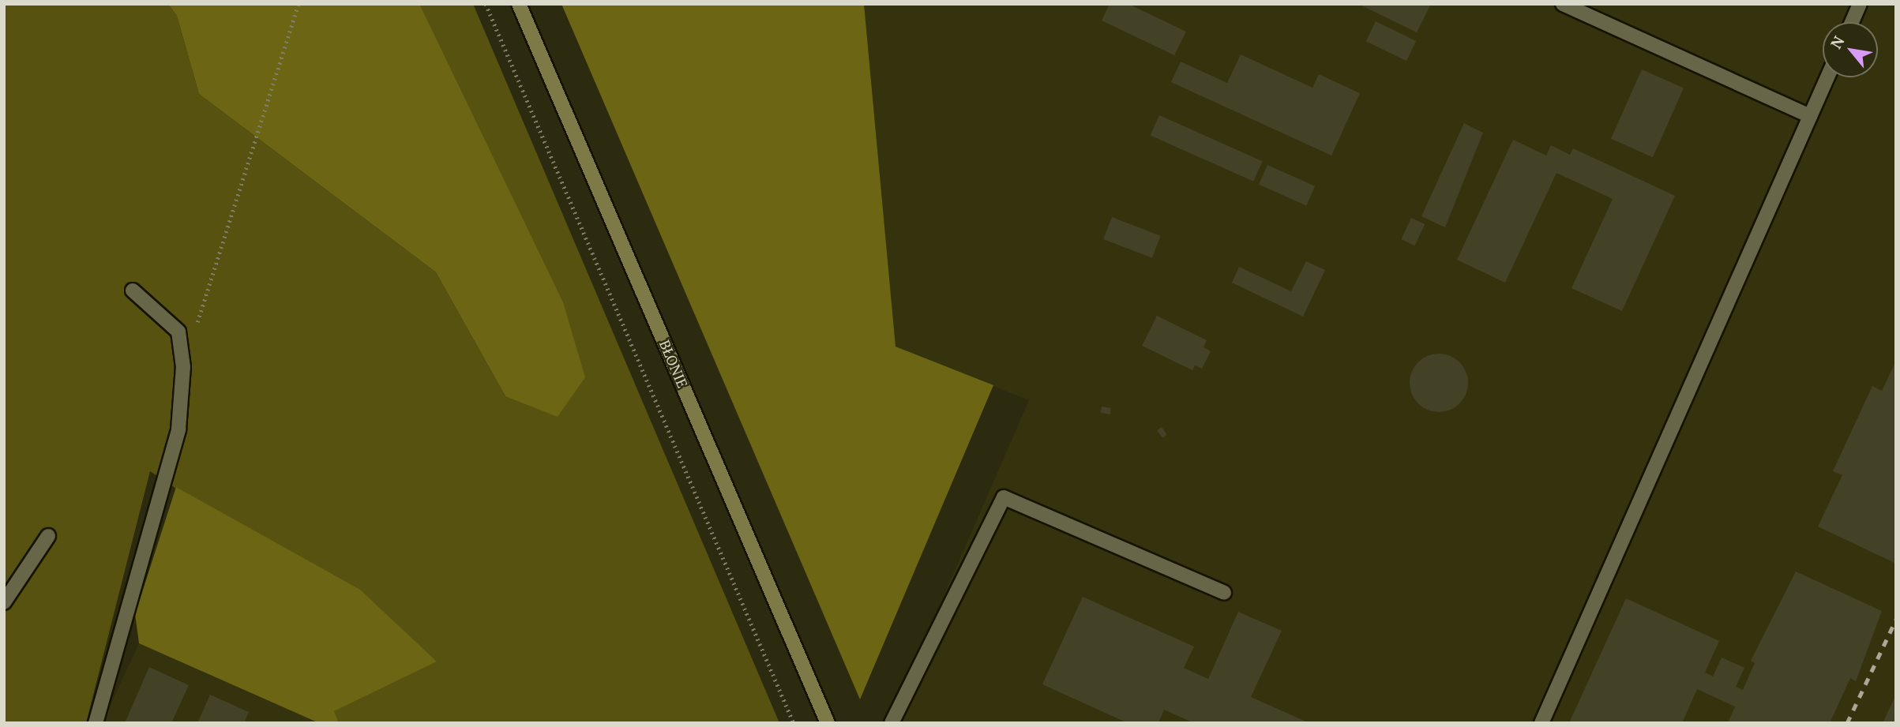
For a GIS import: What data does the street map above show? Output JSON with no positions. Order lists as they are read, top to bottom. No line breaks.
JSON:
{"streets":{"street":["BŁONIE"]},"north":"top left"}
